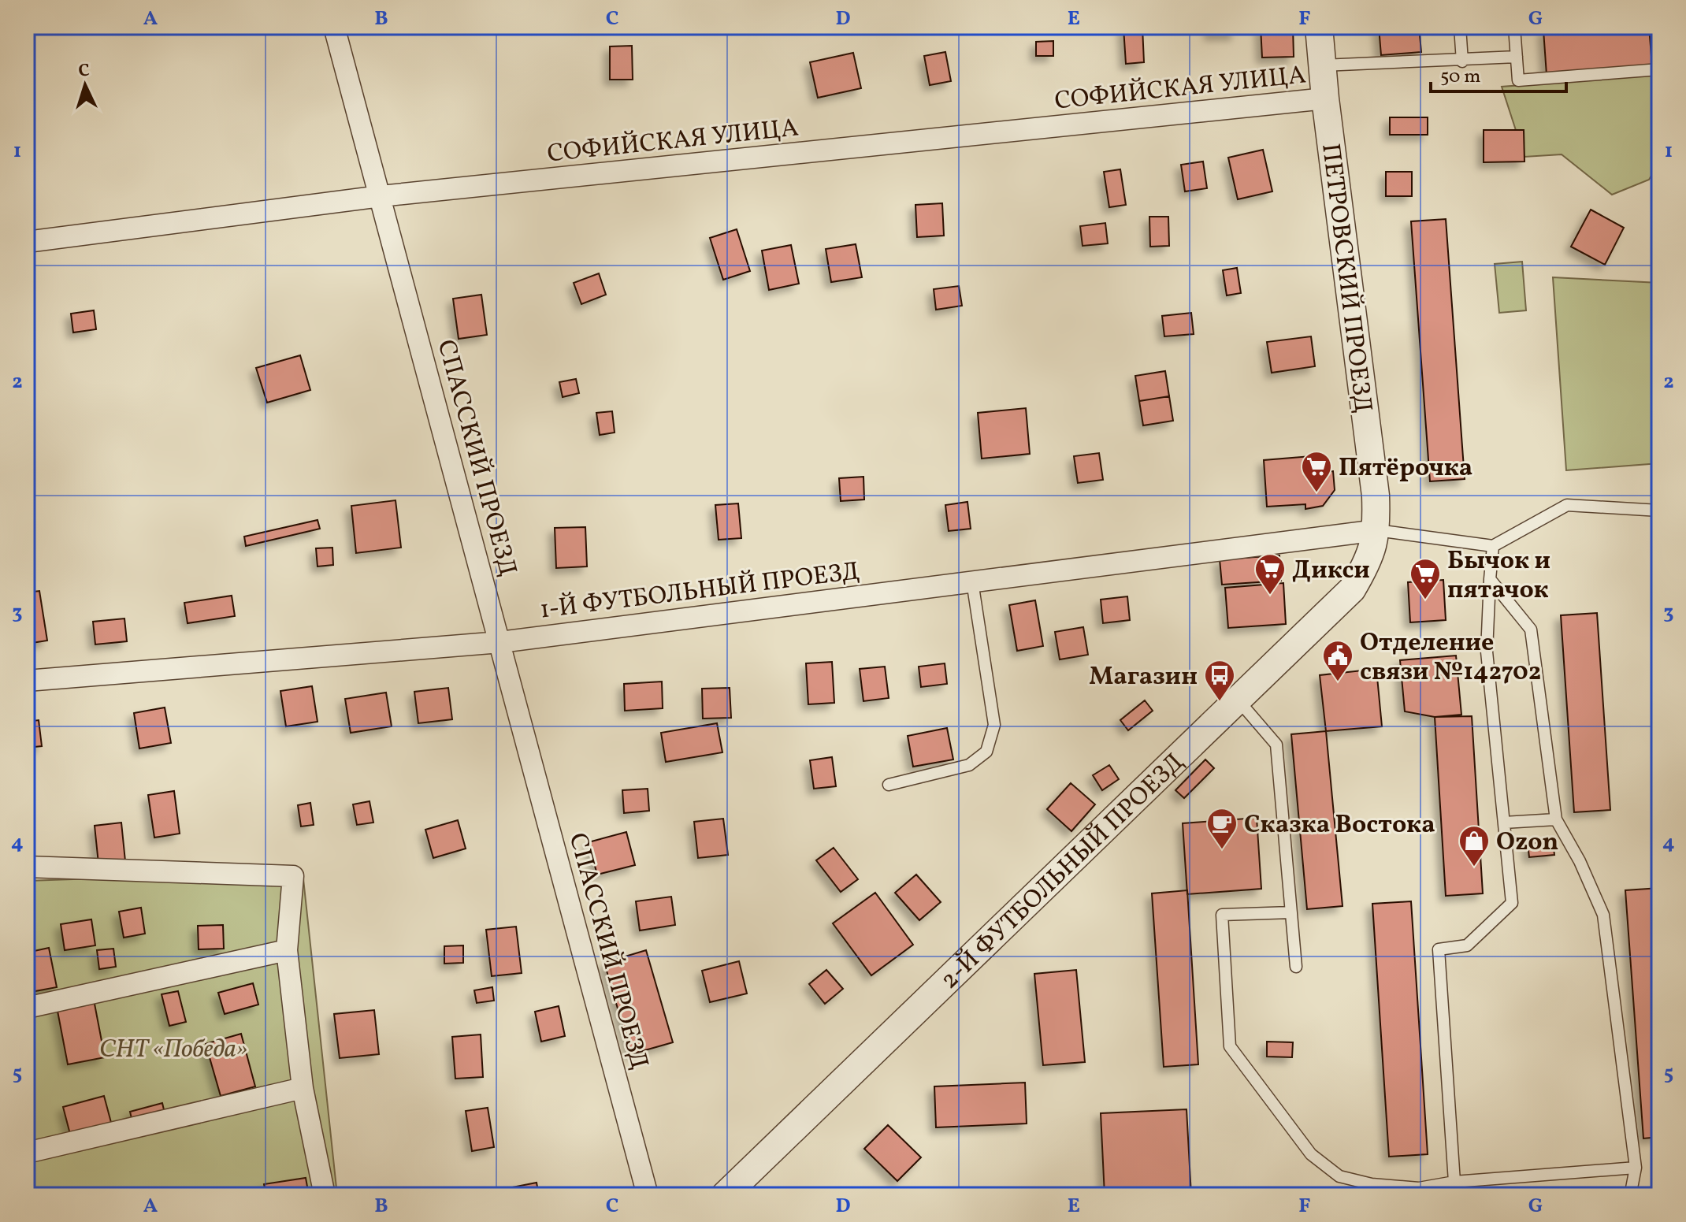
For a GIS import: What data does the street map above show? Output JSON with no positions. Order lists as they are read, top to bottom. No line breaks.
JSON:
{"streets":{"street":["СОФИЙСКАЯ УЛИЦА","ПЕТРОВСКИЙ ПРОЕЗД","СПАССКИЙ ПРОЕЗД","1-Й ФУТБОЛЬНЫЙ ПРОЕЗД","2-Й ФУТБОЛЬНЫЙ ПРОЕЗД"]},"crossings":[["СОФИЙСКАЯ УЛИЦА","ПЕТРОВСКИЙ ПРОЕЗД"],["СОФИЙСКАЯ УЛИЦА","СПАССКИЙ ПРОЕЗД"],["ПЕТРОВСКИЙ ПРОЕЗД","1-Й ФУТБОЛЬНЫЙ ПРОЕЗД"],["ПЕТРОВСКИЙ ПРОЕЗД","2-Й ФУТБОЛЬНЫЙ ПРОЕЗД"],["СПАССКИЙ ПРОЕЗД","1-Й ФУТБОЛЬНЫЙ ПРОЕЗД"],["1-Й ФУТБОЛЬНЫЙ ПРОЕЗД","2-Й ФУТБОЛЬНЫЙ ПРОЕЗД"]],"parks":["СНТ «Победа»"],"places":{"supermarket":["Пятёрочка","Дикси","Бычок и пятачок"],"public building":["Отделение связи №142702"],"bus stop":["Магазин"],"cafe":["Сказка Востока"],"shop":["Ozon"]},"scale_bar":"50 m","north":"top","grid":{"columns":["A","B","C","D","E","F","G"],"rows":["1","2","3","4","5"]}}
